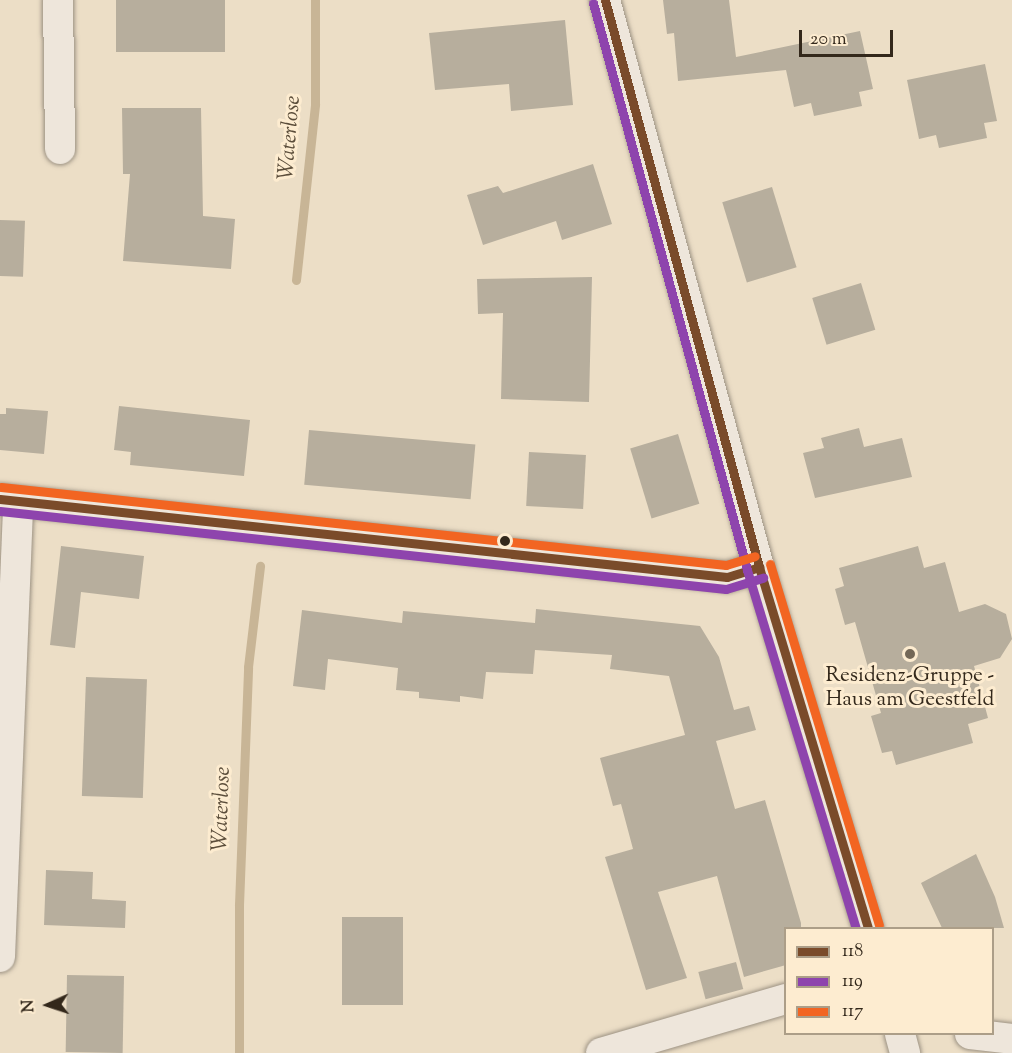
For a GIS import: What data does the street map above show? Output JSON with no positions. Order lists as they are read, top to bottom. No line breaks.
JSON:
{"water":["Waterlose"],"places":["Residenz-Gruppe - Haus am Geestfeld"],"lines":["transit line 118","transit line 119","transit line 117"],"legend":["118","119","117"],"scale_bar":"20 m","north":"left"}
